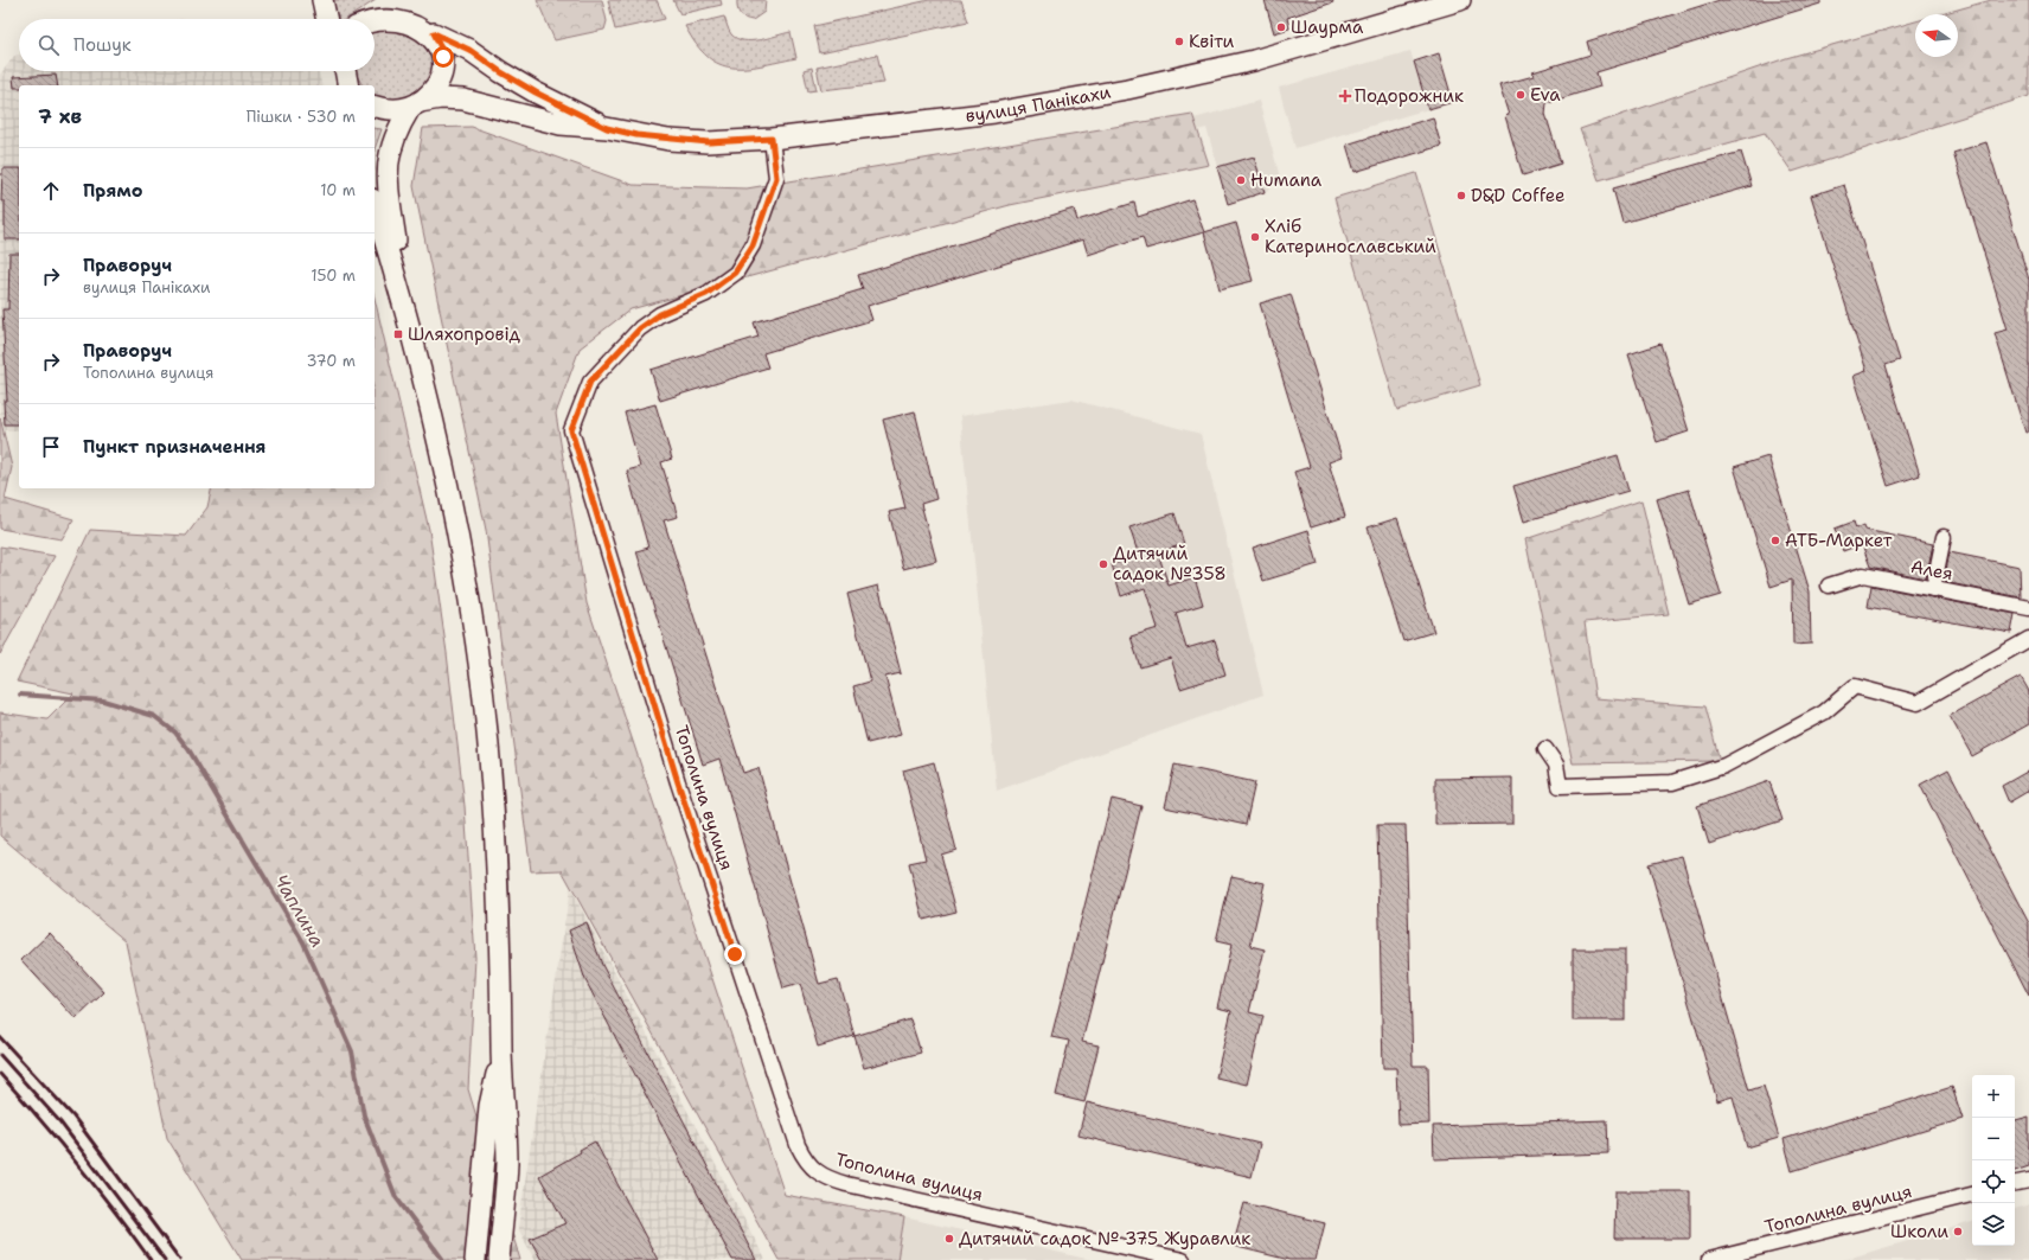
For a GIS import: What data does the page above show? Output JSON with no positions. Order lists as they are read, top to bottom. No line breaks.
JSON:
{"streets":{"main road":["вулиця Панікахи"],"street":["Алея","Тополина вулиця"]},"crossings":[["вулиця Панікахи","Тополина вулиця"]],"water":["Чаплина"],"places":{"other":["Шаурма","Квіти","Eva","Humana","D&D Coffee","Хліб Катеринославський","АТБ-Маркет","Дитячий садок №358","Школи","Дитячий садок № 375 Журавлик"],"health":["Подорожник"],"transit":["Шляхопровід"]},"north":"left","page":{"search":"Пошук","heading":["7 хв","Пішки · 530 m"],"list":[["Прямо","10 m"],["Праворуч","вулиця Панікахи","150 m"],["Праворуч","Тополина вулиця","370 m"],"Пункт призначення"],"map_buttons":["+","−"]}}
